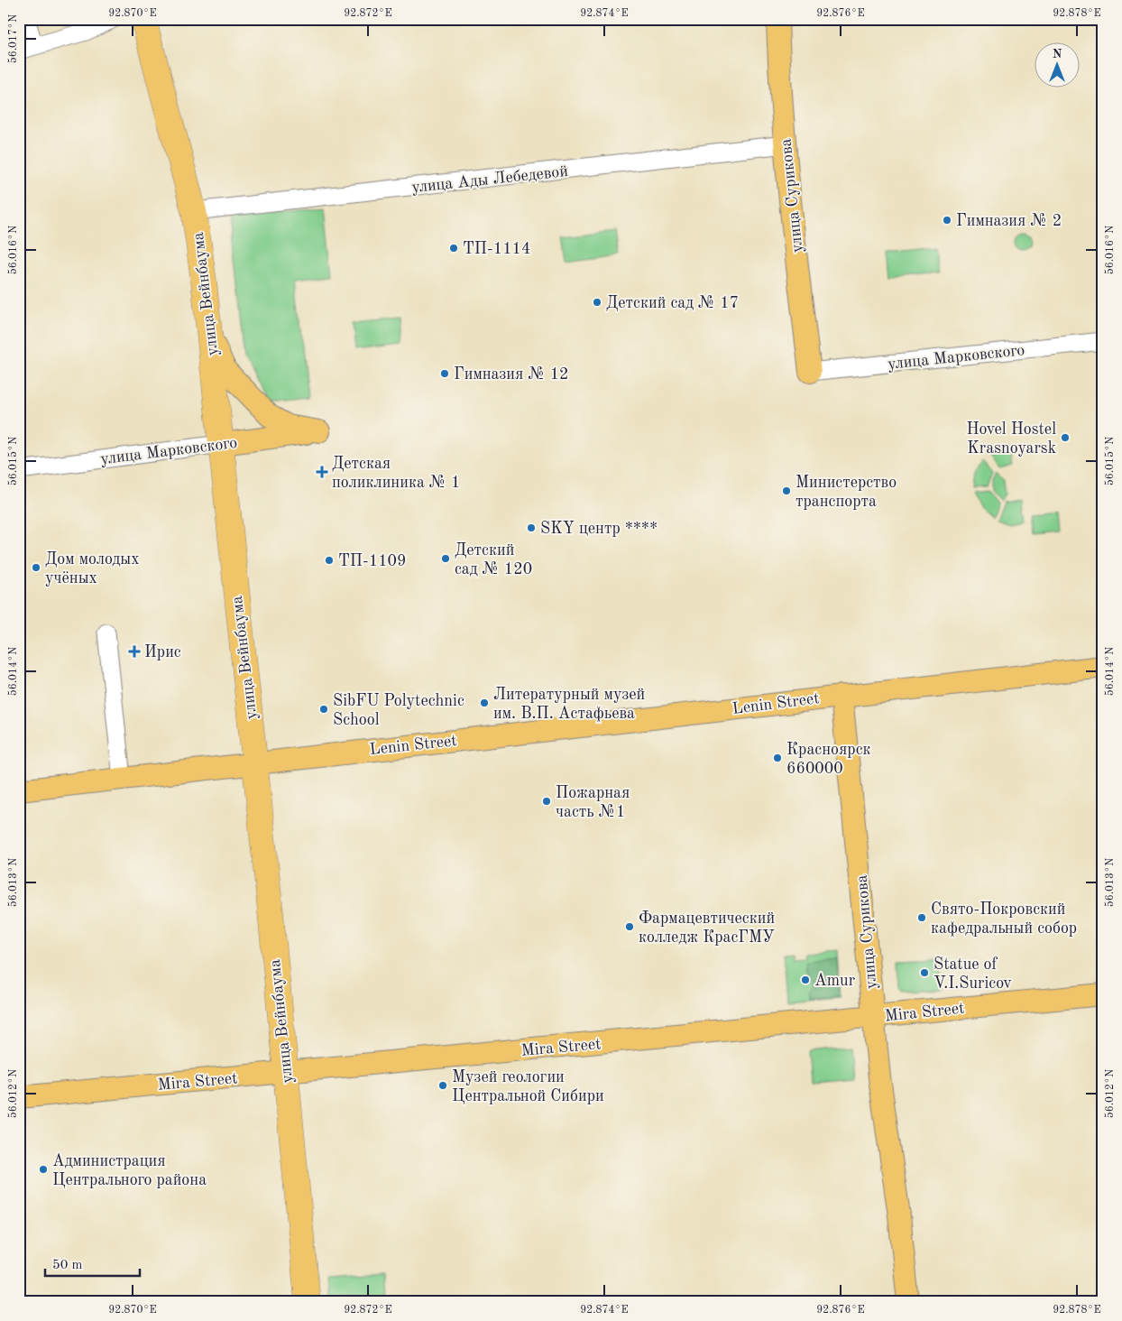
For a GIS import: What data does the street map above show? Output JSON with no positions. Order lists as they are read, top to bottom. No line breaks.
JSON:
{"streets":{"highway":["улица Вейнбаума"],"main road":["улица Сурикова","улица Марковского","Lenin Street","Mira Street"],"street":["улица Ады Лебедевой"]},"crossings":[["улица Ады Лебедевой","улица Сурикова"],["улица Ады Лебедевой","улица Вейнбаума"],["улица Сурикова","улица Марковского"],["улица Сурикова","Lenin Street"],["улица Сурикова","Mira Street"],["улица Вейнбаума","улица Марковского"],["улица Вейнбаума","Lenin Street"],["улица Вейнбаума","Mira Street"]],"places":{"other":["Гимназия № 2","ТП-1114","Детский сад № 17","Гимназия № 12","Hovel Hostel Krasnoyarsk","Министерство транспорта","SKY центр ****","Детский сад № 120","ТП-1109","Дом молодых учёных","Литературный музей им. В.П. Астафьева","SibFU Polytechnic School","Красноярск 660000","Пожарная часть №1","Свято-Покровский кафедральный собор","Фармацевтический колледж КрасГМУ","Statue of V.I.Suricov","Amur","Музей геологии Центральной Сибири","Администрация Центрального района"],"health":["Детская поликлиника № 1","Ирис"]},"scale_bar":"50 m","north":"top","coordinates":["92.870°E","92.872°E","92.874°E","92.876°E","92.878°E","56.017°N","56.016°N","56.015°N","56.014°N","56.013°N","56.012°N"]}
